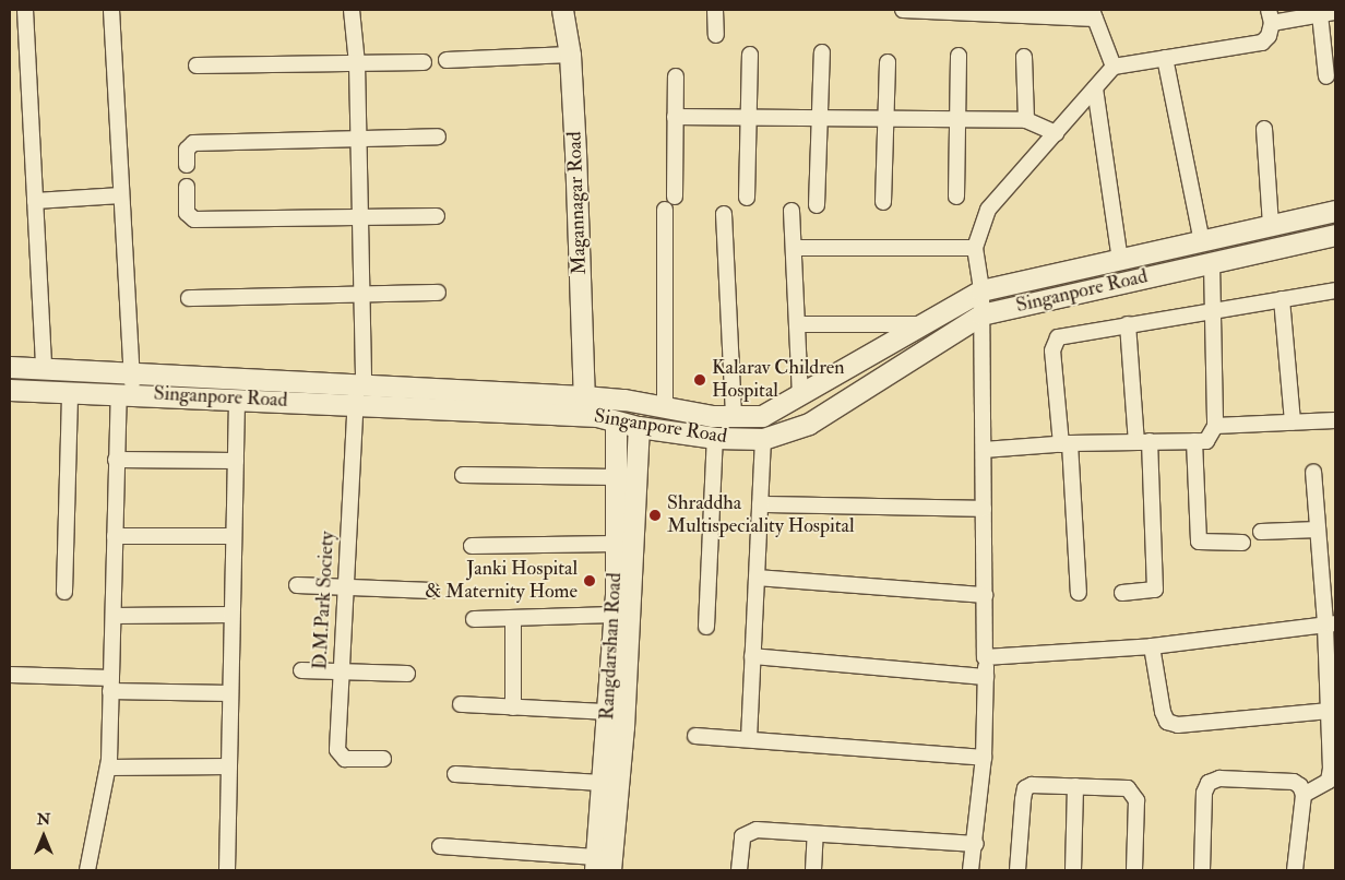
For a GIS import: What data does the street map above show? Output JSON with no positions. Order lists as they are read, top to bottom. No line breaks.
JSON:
{"streets":{"main road":["Magannagar Road","Singanpore Road","Rangdarshan Road"],"street":["D.M.Park Society"]},"crossings":[["Magannagar Road","Singanpore Road"],["Singanpore Road","D.M.Park Society"],["Singanpore Road","Rangdarshan Road"]],"places":["Kalarav Children Hospital","Shraddha Multispeciality Hospital","Janki Hospital & Maternity Home"],"north":"top"}
